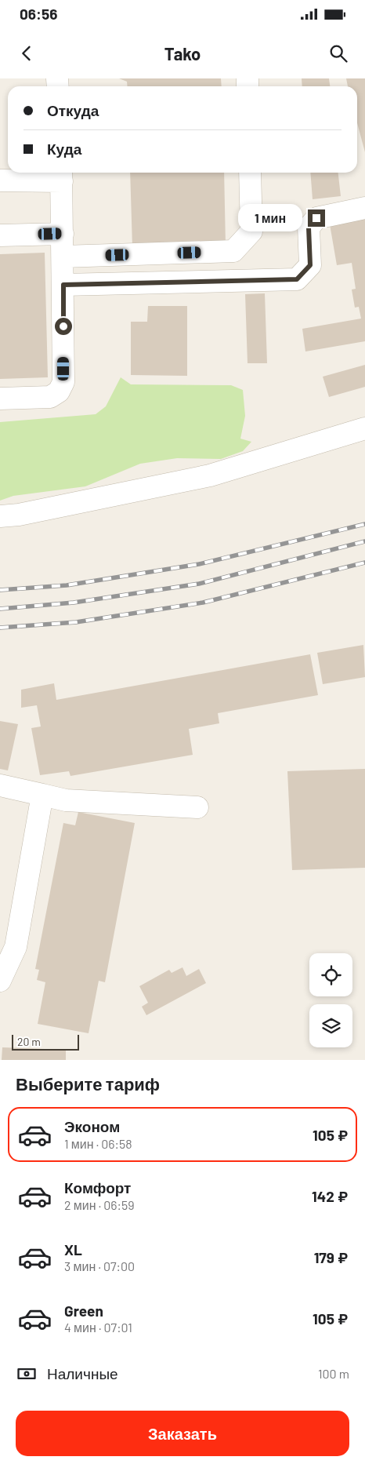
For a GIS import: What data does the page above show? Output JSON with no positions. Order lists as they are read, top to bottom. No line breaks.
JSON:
{"scale_bar":"20 m","page":{"status":"06:56","header":"Tako","banner":["Откуда","Куда"],"bubble":"1 мин","scale":"20 m","heading":"Выберите тариф","list":[{"name":"Эконом","note":"1 мин · 06:58","value":"105 ₽"},{"name":"Комфорт","note":"2 мин · 06:59","value":"142 ₽"},{"name":"XL","note":"3 мин · 07:00","value":"179 ₽"},{"name":"Green","note":"4 мин · 07:01","value":"105 ₽"}],"pay":["Наличные","100 m"],"buttons":"Заказать"}}
